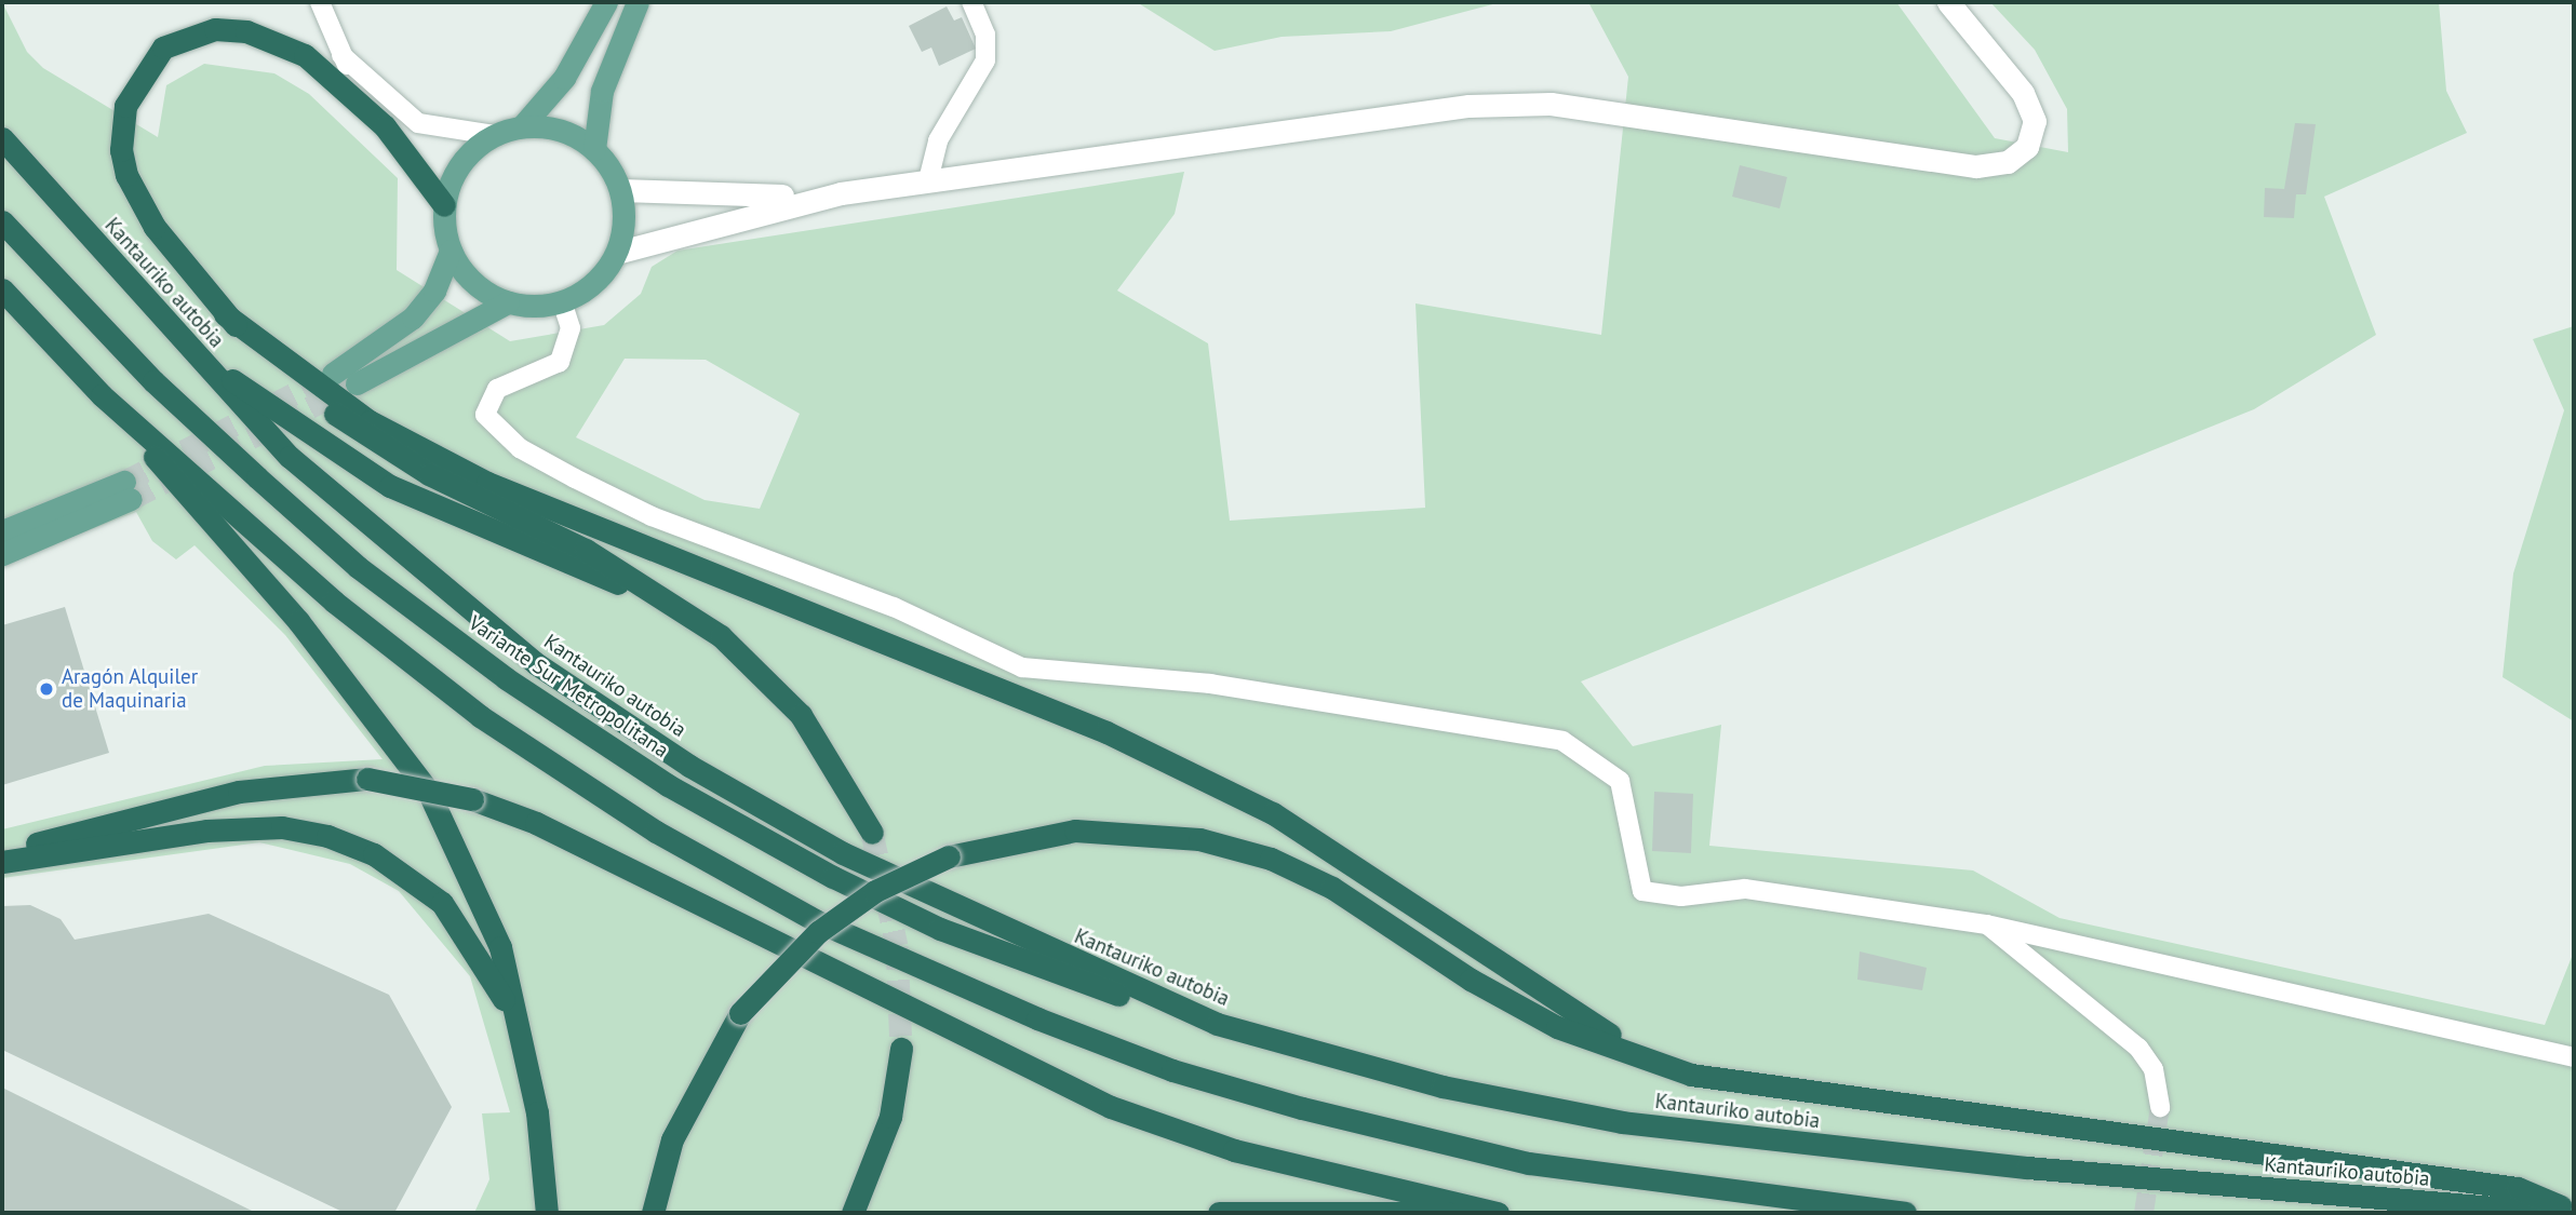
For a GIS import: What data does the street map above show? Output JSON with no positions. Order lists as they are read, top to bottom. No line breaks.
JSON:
{"streets":{"highway":["Kantauriko autobia","Variante Sur Metropolitana"]},"crossings":[["Kantauriko autobia","Variante Sur Metropolitana"]],"places":["Aragón Alquiler de Maquinaria"]}
